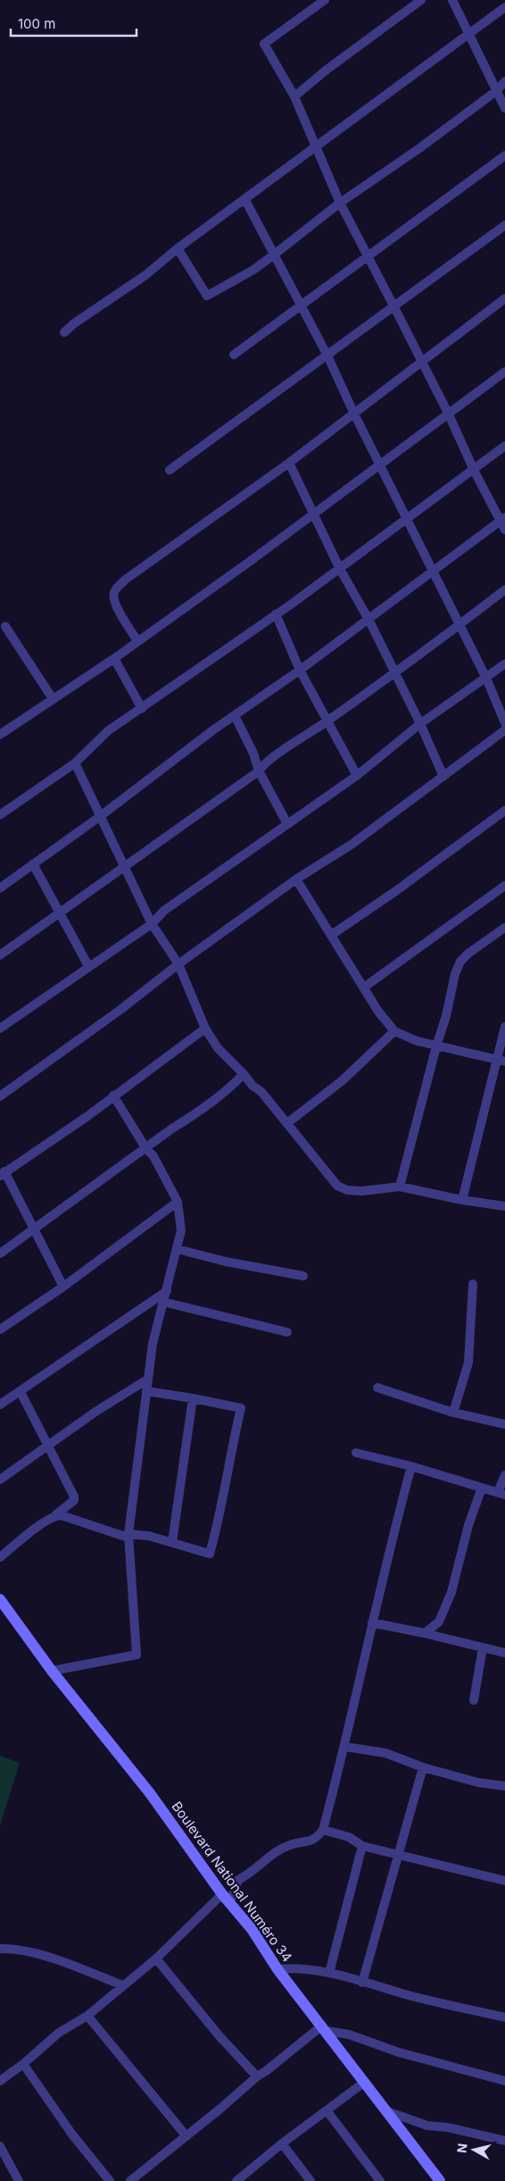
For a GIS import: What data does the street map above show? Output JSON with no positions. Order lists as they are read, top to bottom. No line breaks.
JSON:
{"streets":{"main road":["Boulevard National Numéro 34"]},"scale_bar":"100 m","north":"left"}
